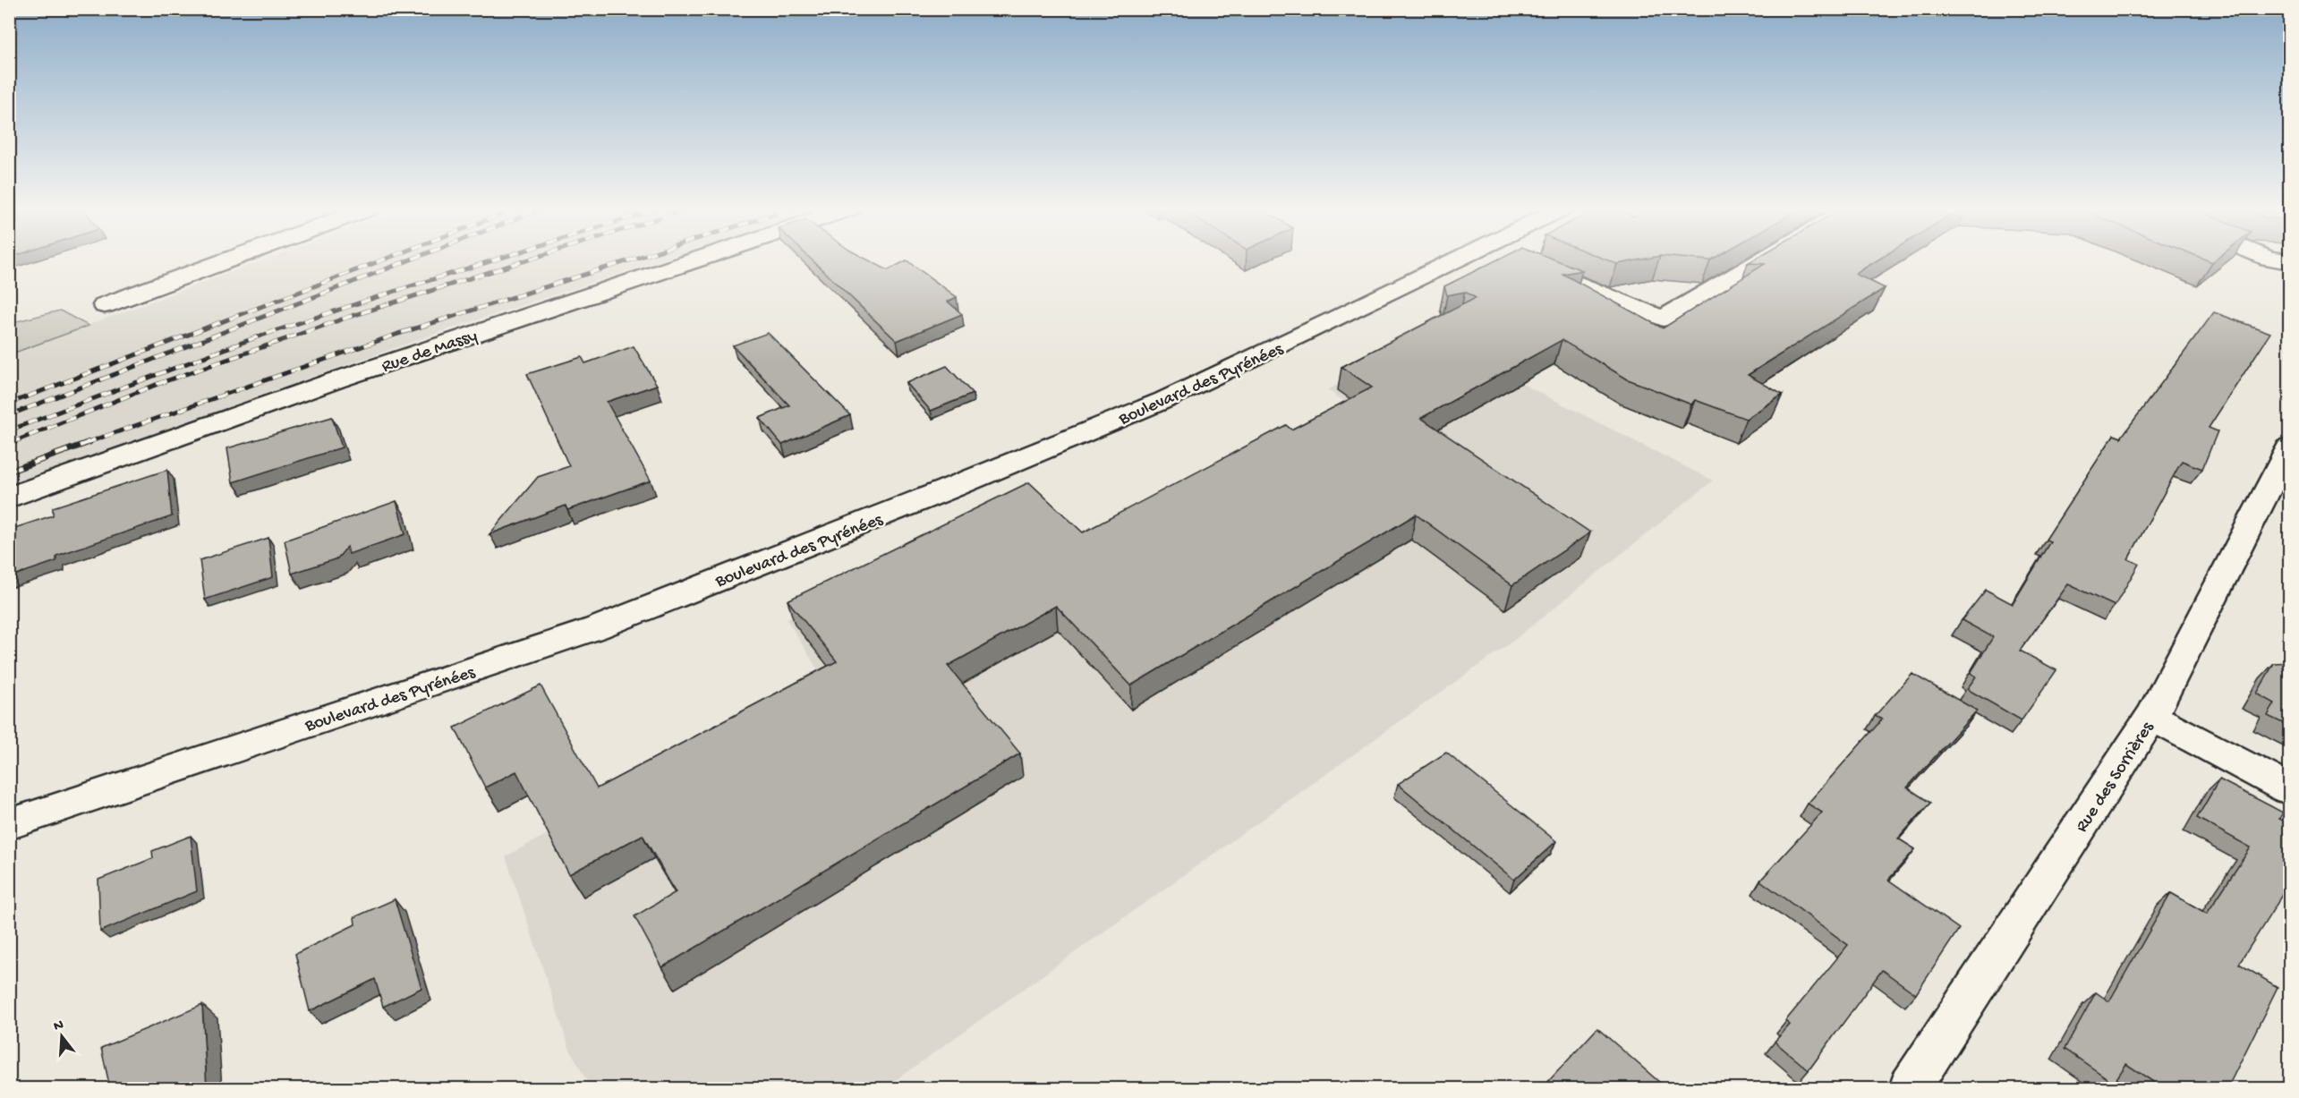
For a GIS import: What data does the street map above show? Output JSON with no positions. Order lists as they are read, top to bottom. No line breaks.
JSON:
{"streets":{"street":["Rue de Massy","Boulevard des Pyrénées","Rue des Sorrières"]},"north":"top"}
